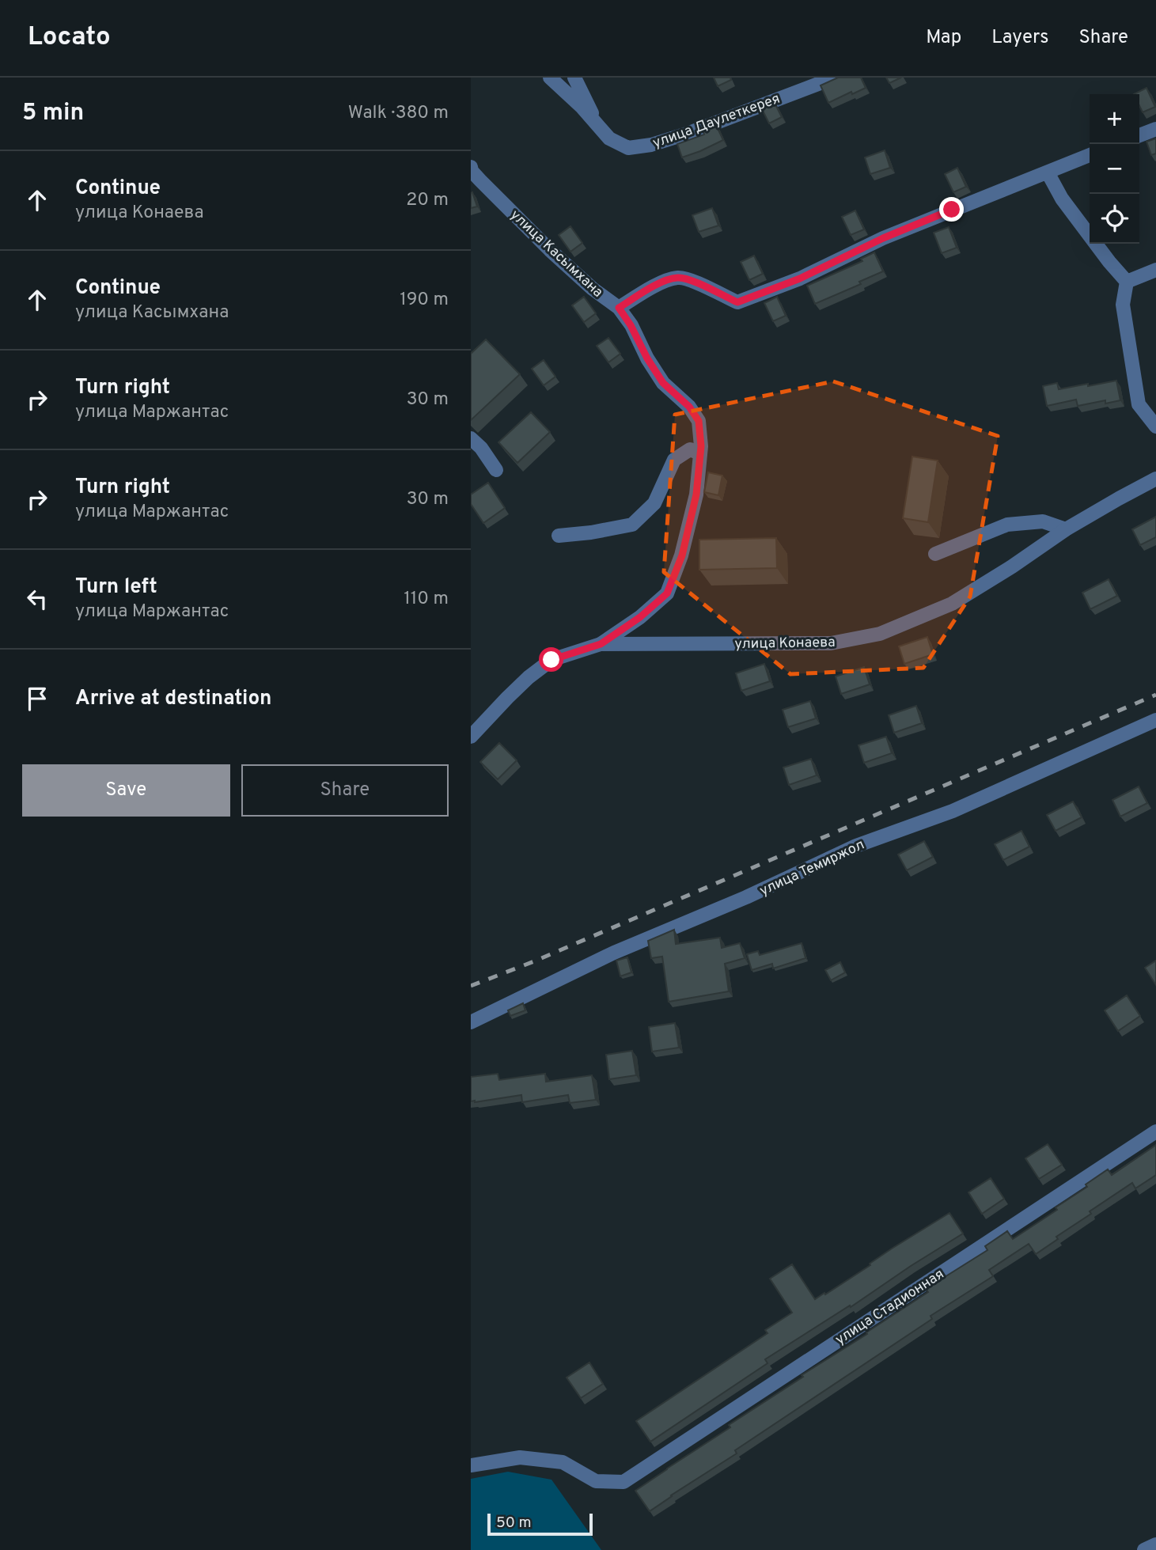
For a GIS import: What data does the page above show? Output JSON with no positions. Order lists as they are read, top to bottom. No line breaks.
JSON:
{"streets":{"street":["улица Даулеткерея","улица Касымхана","улица Конаева","улица Темиржол","улица Стадионная"]},"crossings":[["улица Касымхана","улица Конаева"]],"scale_bar":"50 m","page":{"header":"Locato","nav":["Map","Layers","Share"],"heading":["5 min","Walk · 380 m"],"map_buttons":["+","−"],"list":[["Continue","улица Конаева","20 m"],["Continue","улица Касымхана","190 m"],["Turn right","улица Маржантас","30 m"],["Turn right","улица Маржантас","30 m"],["Turn left","улица Маржантас","110 m"],"Arrive at destination"],"buttons":["Save","Share"],"scale":"50 m"}}
